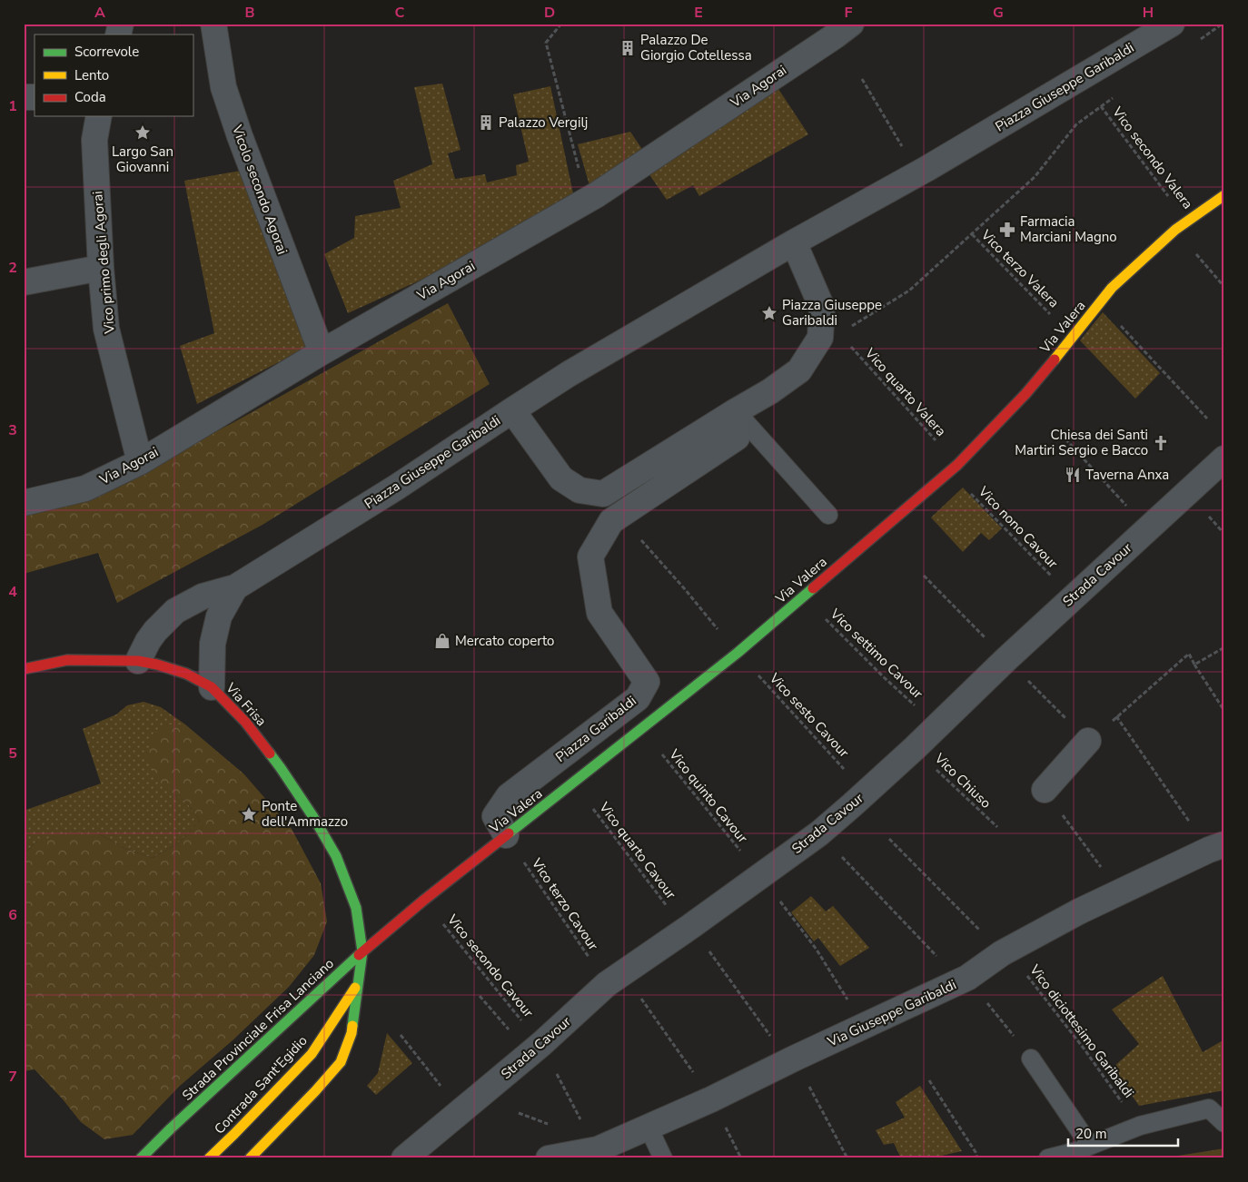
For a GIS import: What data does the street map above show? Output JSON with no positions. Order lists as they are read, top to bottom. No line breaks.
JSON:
{"streets":{"street":["Via Agorai","Piazza Giuseppe Garibaldi","Vicolo secondo Agorai","Vico primo degli Agorai","Via Valera","Strada Cavour","Via Frisa","Piazza Garibaldi","Via Giuseppe Garibaldi","Strada Provinciale Frisa Lanciano","Contrada Sant'Egidio"],"path":["Vico secondo Valera","Vico terzo Valera","Vico quarto Valera","Vico nono Cavour","Vico settimo Cavour","Vico sesto Cavour","Vico Chiuso","Vico quinto Cavour","Vico quarto Cavour","Vico terzo Cavour","Vico secondo Cavour","Vico diciottesimo Garibaldi"]},"crossings":[["Via Agorai","Vicolo secondo Agorai"],["Via Agorai","Vico primo degli Agorai"],["Vico secondo Valera","Via Valera"],["Vico terzo Valera","Via Valera"],["Via Valera","Vico quarto Valera"],["Via Valera","Vico nono Cavour"],["Via Valera","Vico settimo Cavour"],["Via Valera","Via Frisa"],["Via Valera","Vico sesto Cavour"],["Via Valera","Piazza Garibaldi"],["Via Valera","Vico quinto Cavour"],["Via Valera","Vico quarto Cavour"],["Via Valera","Vico terzo Cavour"],["Via Valera","Vico secondo Cavour"],["Via Valera","Strada Provinciale Frisa Lanciano"],["Vico quarto Valera","Vico nono Cavour"],["Vico nono Cavour","Strada Cavour"],["Strada Cavour","Vico settimo Cavour"],["Strada Cavour","Vico sesto Cavour"],["Strada Cavour","Vico Chiuso"],["Strada Cavour","Vico quinto Cavour"],["Strada Cavour","Vico quarto Cavour"],["Strada Cavour","Vico terzo Cavour"],["Strada Cavour","Vico secondo Cavour"],["Via Frisa","Strada Provinciale Frisa Lanciano"],["Vico sesto Cavour","Piazza Garibaldi"],["Piazza Garibaldi","Vico terzo Cavour"],["Vico quinto Cavour","Via Giuseppe Garibaldi"],["Vico quarto Cavour","Via Giuseppe Garibaldi"],["Via Giuseppe Garibaldi","Vico diciottesimo Garibaldi"]],"places":{"building":["Palazzo De Giorgio Cotellessa","Palazzo Vergilj"],"place":["Largo San Giovanni","Piazza Giuseppe Garibaldi","Ponte dell'Ammazzo"],"pharmacy":["Farmacia Marciani Magno"],"church":["Chiesa dei Santi Martiri Sergio e Bacco"],"restaurant":["Taverna Anxa"],"shop":["Mercato coperto"]},"legend":["Scorrevole","Lento","Coda"],"scale_bar":"20 m","grid":{"columns":["A","B","C","D","E","F","G","H"],"rows":["1","2","3","4","5","6","7"]}}
